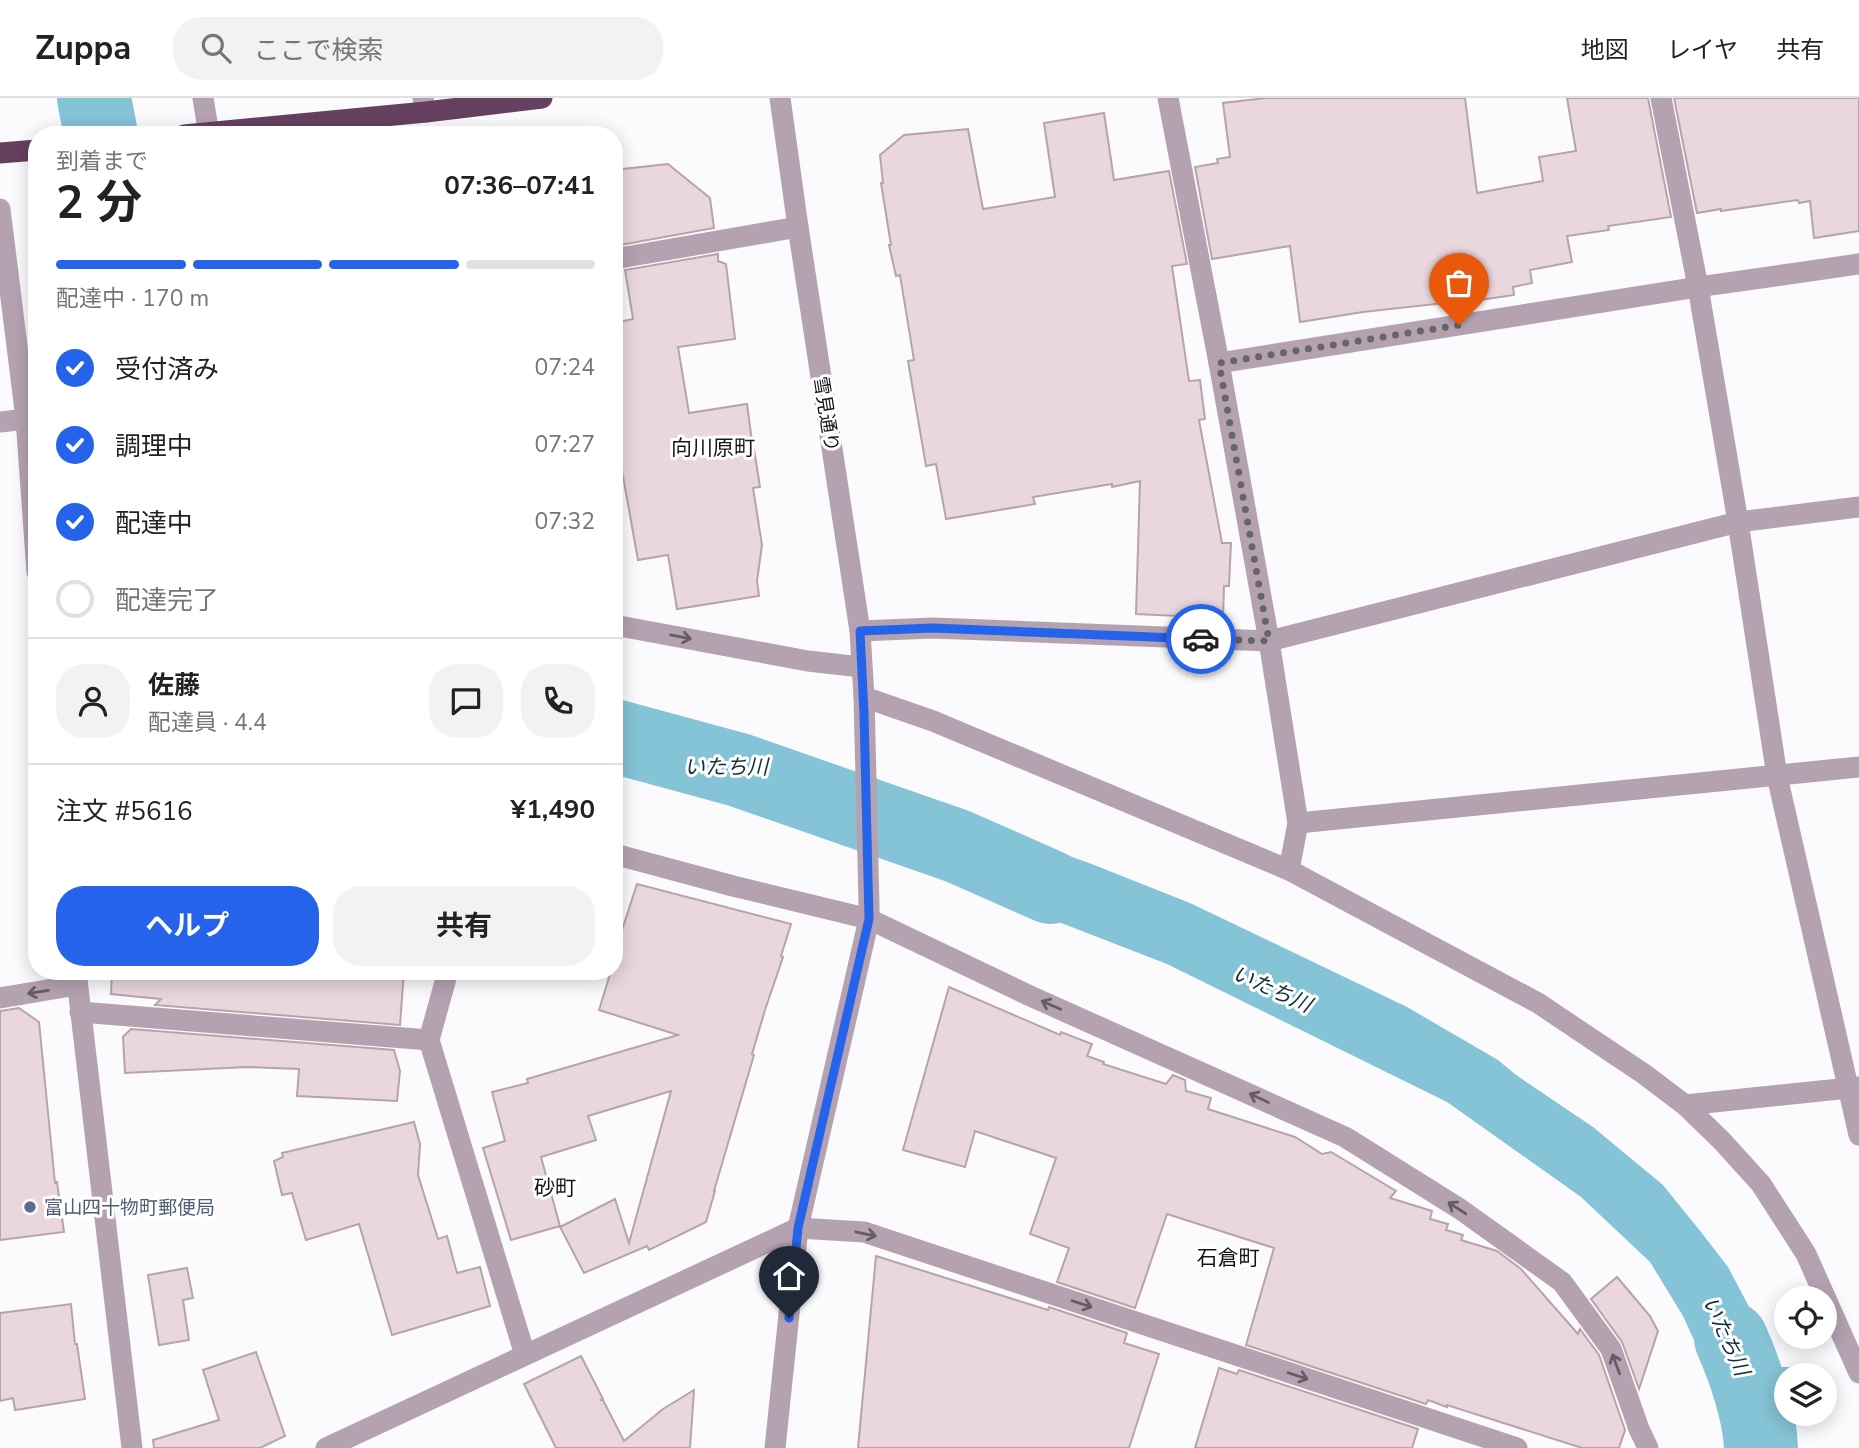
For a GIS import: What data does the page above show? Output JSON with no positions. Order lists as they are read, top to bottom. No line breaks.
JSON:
{"streets":{"street":["雪見通り"]},"districts":["向川原町","砂町","石倉町"],"water":["いたち川"],"places":["富山四十物町郵便局"],"page":{"header":"Zuppa","search":"ここで検索","nav":["地図","レイヤ","共有"],"heading":["2 分","到着まで","07:36–07:41"],"panel":["佐藤","配達員 · 4.4","注文 #5616","¥1,490"],"bar":"配達中 · 170 m","list":[["受付済み","07:24"],["調理中","07:27"],["配達中","07:32"],"配達完了"],"buttons":["ヘルプ","共有"]}}
